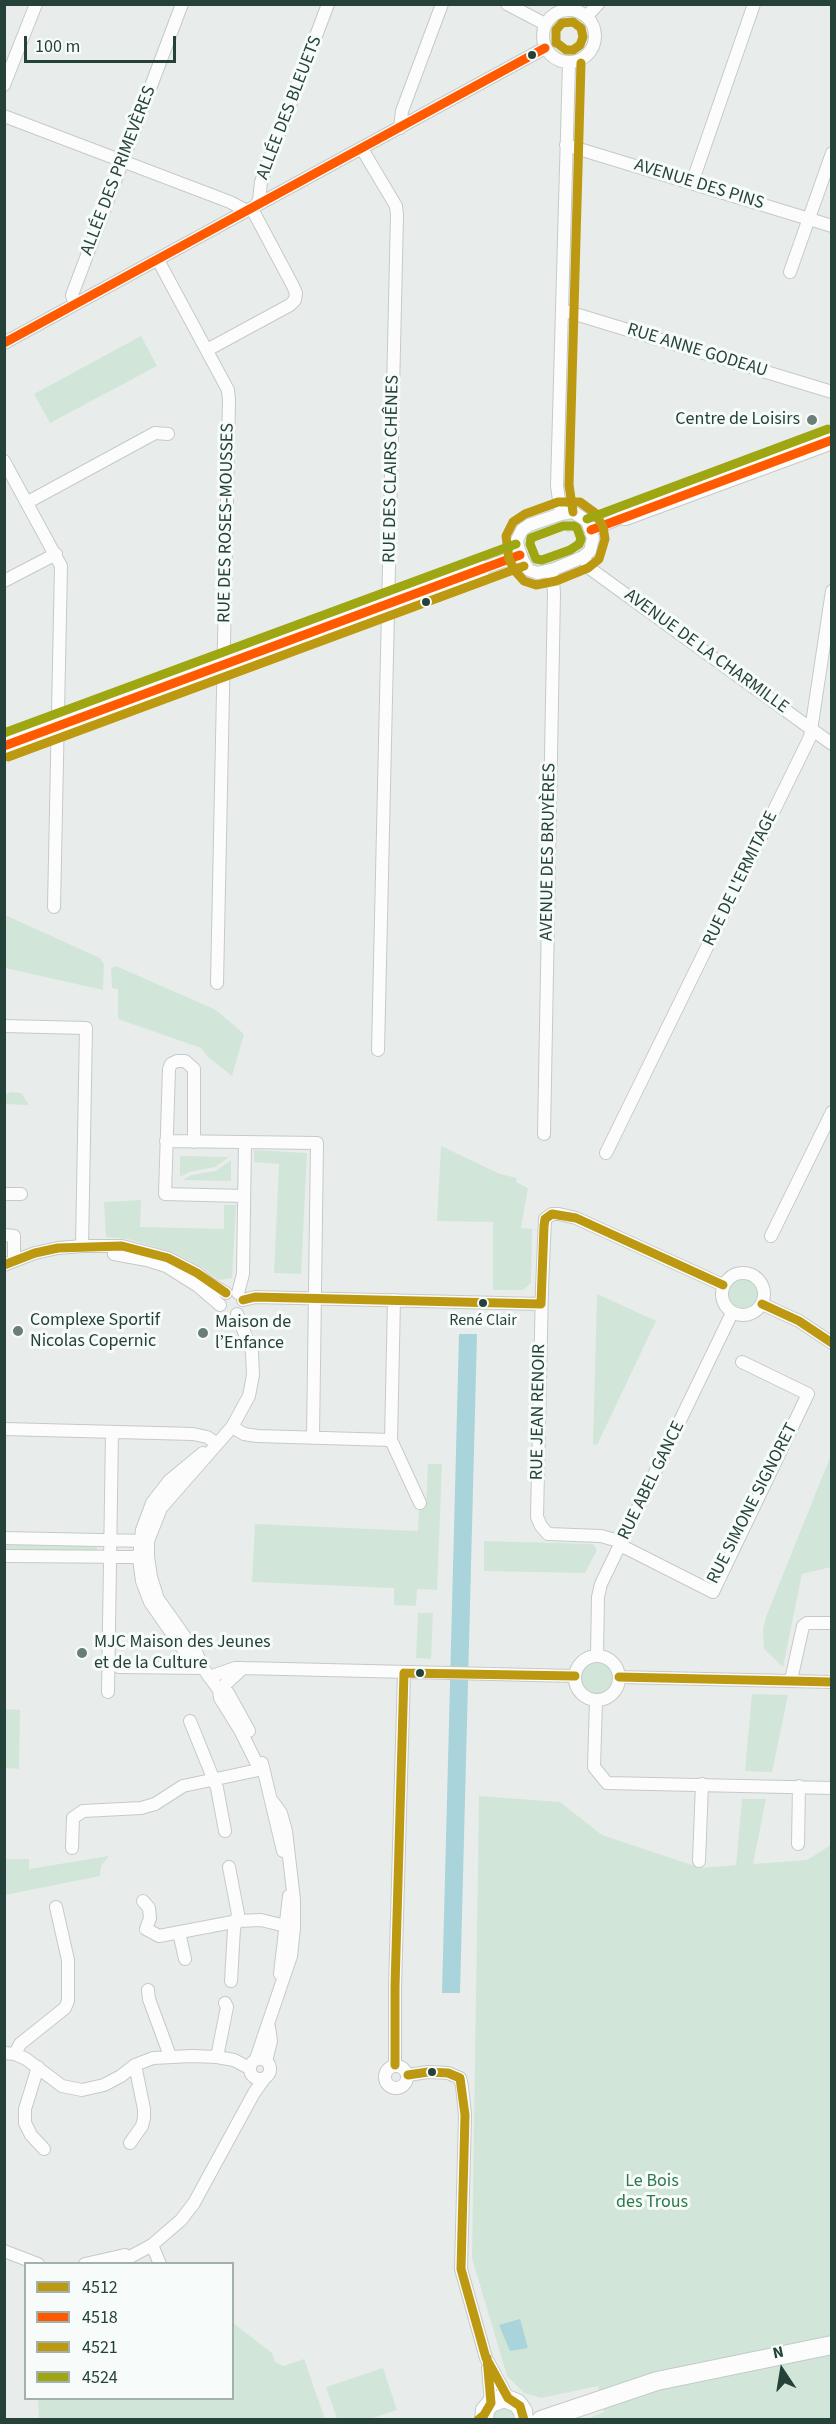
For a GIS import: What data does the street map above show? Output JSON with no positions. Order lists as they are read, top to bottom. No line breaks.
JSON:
{"streets":{"street":["ALLÉE DES BLEUETS","ALLÉE DES PRIMEVÈRES","AVENUE DES PINS","RUE ANNE GODEAU","RUE DES CLAIRS CHÊNES","RUE DES ROSES-MOUSSES","AVENUE DE LA CHARMILLE","AVENUE DES BRUYÈRES","RUE DE L'ERMITAGE","RUE JEAN RENOIR","RUE ABEL GANCE","RUE SIMONE SIGNORET"]},"crossings":[["AVENUE DE LA CHARMILLE","AVENUE DES BRUYÈRES"],["AVENUE DE LA CHARMILLE","RUE DE L'ERMITAGE"],["RUE JEAN RENOIR","RUE ABEL GANCE"],["RUE JEAN RENOIR","RUE SIMONE SIGNORET"],["RUE ABEL GANCE","RUE SIMONE SIGNORET"]],"parks":["Le Bois des Trous"],"places":["Centre de Loisirs","René Clair","Complexe Sportif Nicolas Copernic","Maison de l’Enfance","MJC Maison des Jeunes et de la Culture"],"lines":["transit line 4521","transit line 4518","transit line 4524","transit line 4512"],"legend":["4512","4518","4521","4524"],"scale_bar":"100 m","north":"top"}
